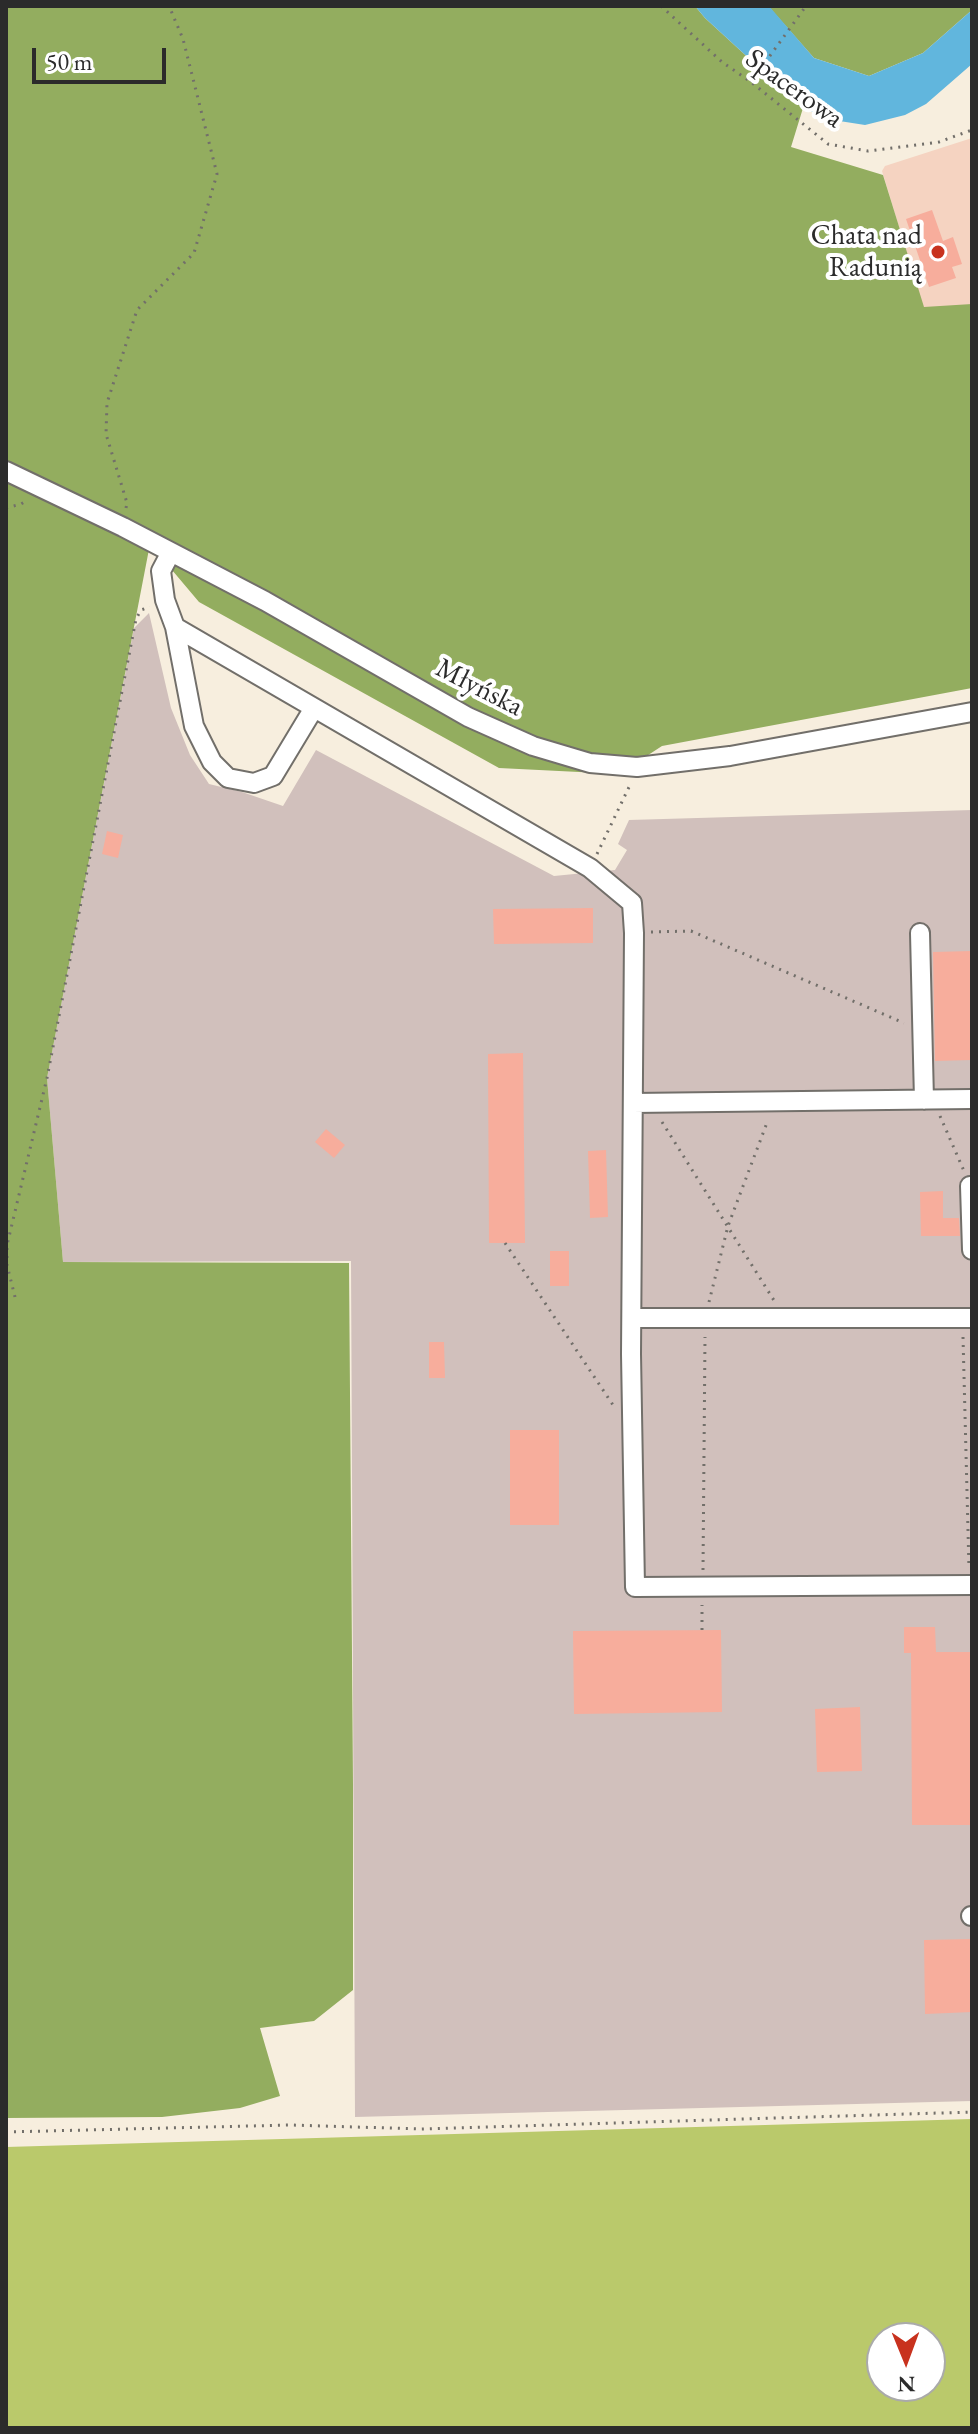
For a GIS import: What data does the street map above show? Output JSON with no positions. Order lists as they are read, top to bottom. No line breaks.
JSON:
{"streets":{"street":["Młyńska"],"path":["Spacerowa"]},"places":["Chata nad Radunią"],"scale_bar":"50 m","north":"bottom"}
